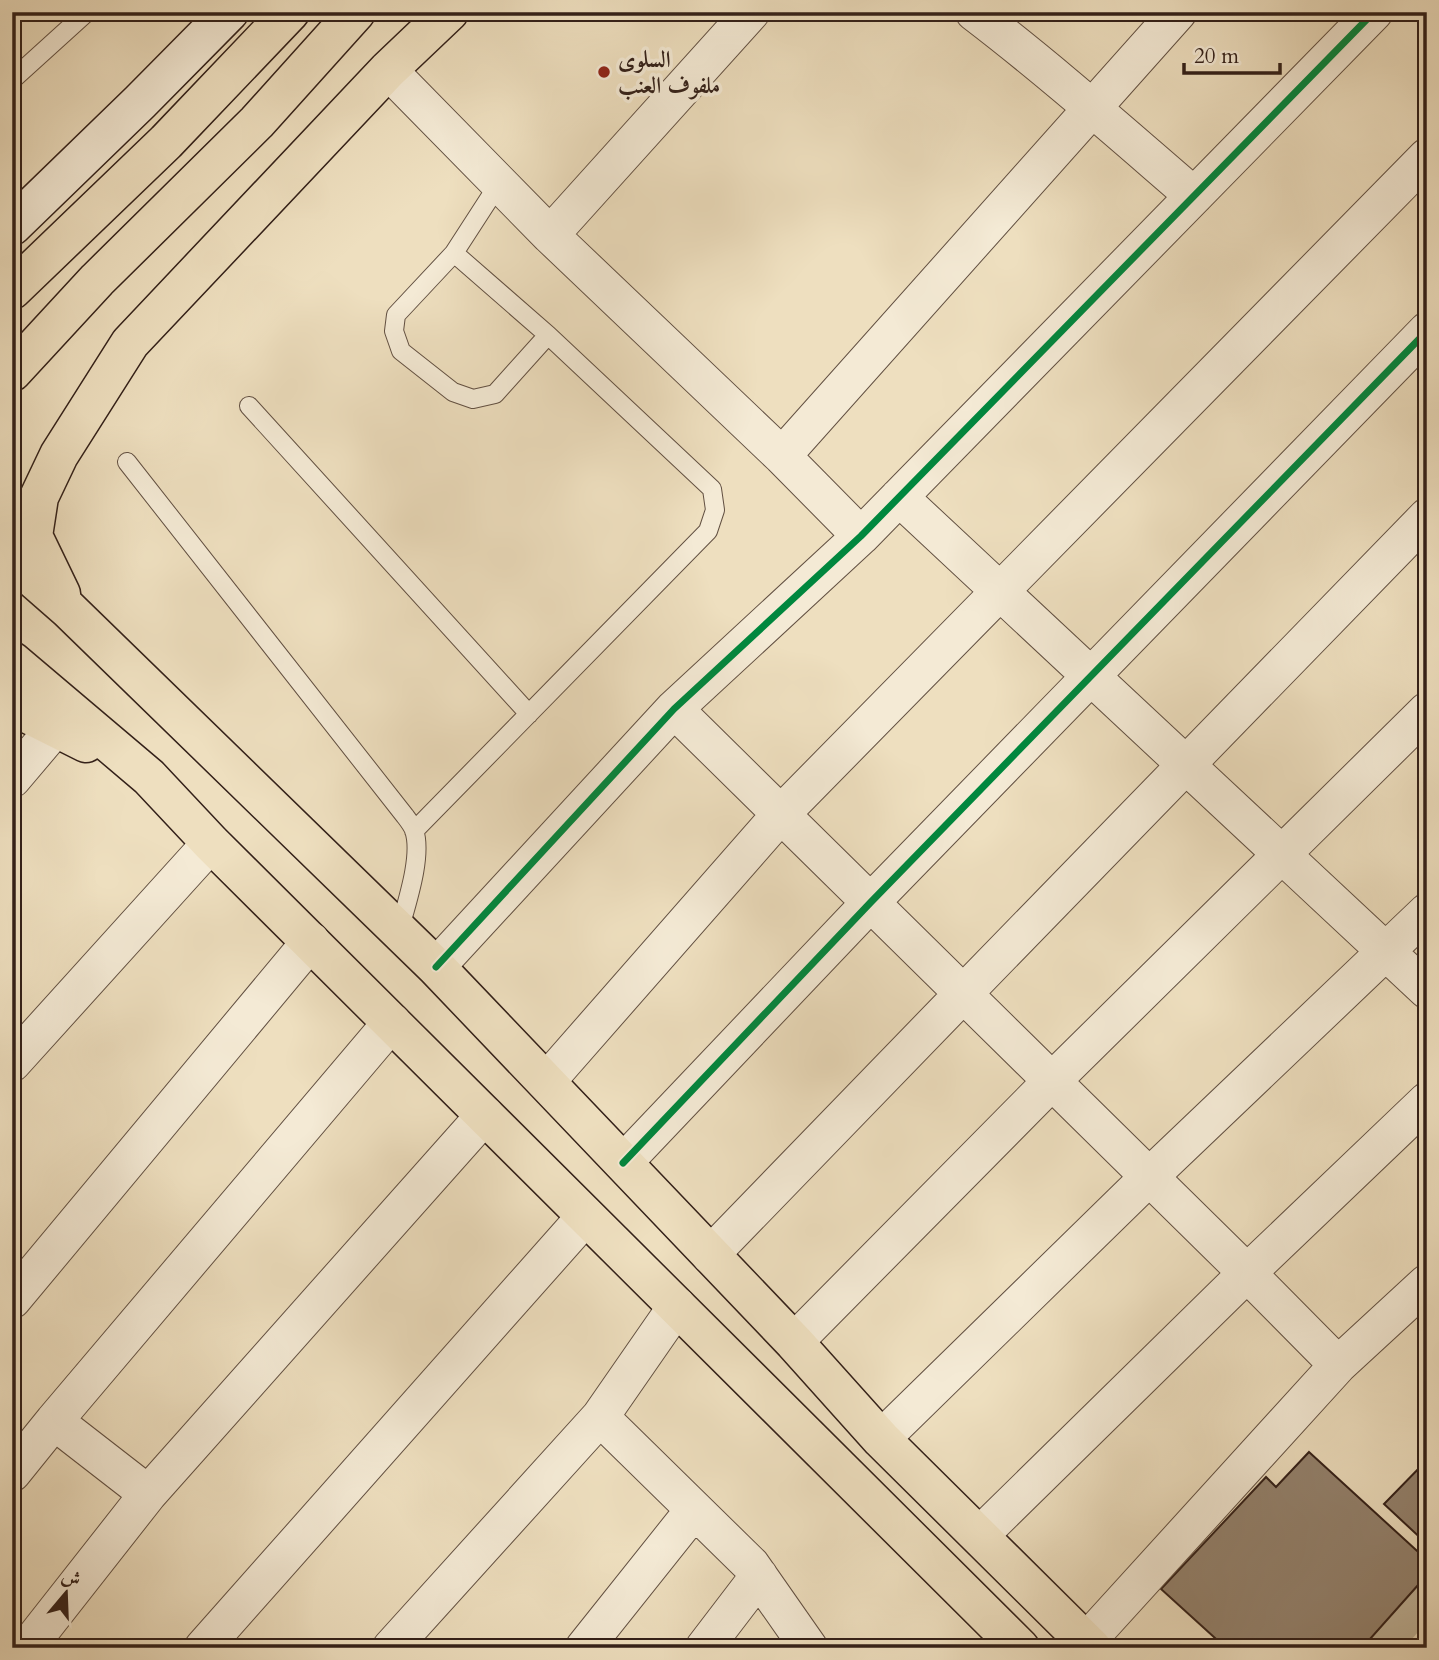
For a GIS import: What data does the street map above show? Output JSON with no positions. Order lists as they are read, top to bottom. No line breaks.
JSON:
{"places":["السلوى ملفوف العنب"],"scale_bar":"20 m","north":"top"}
